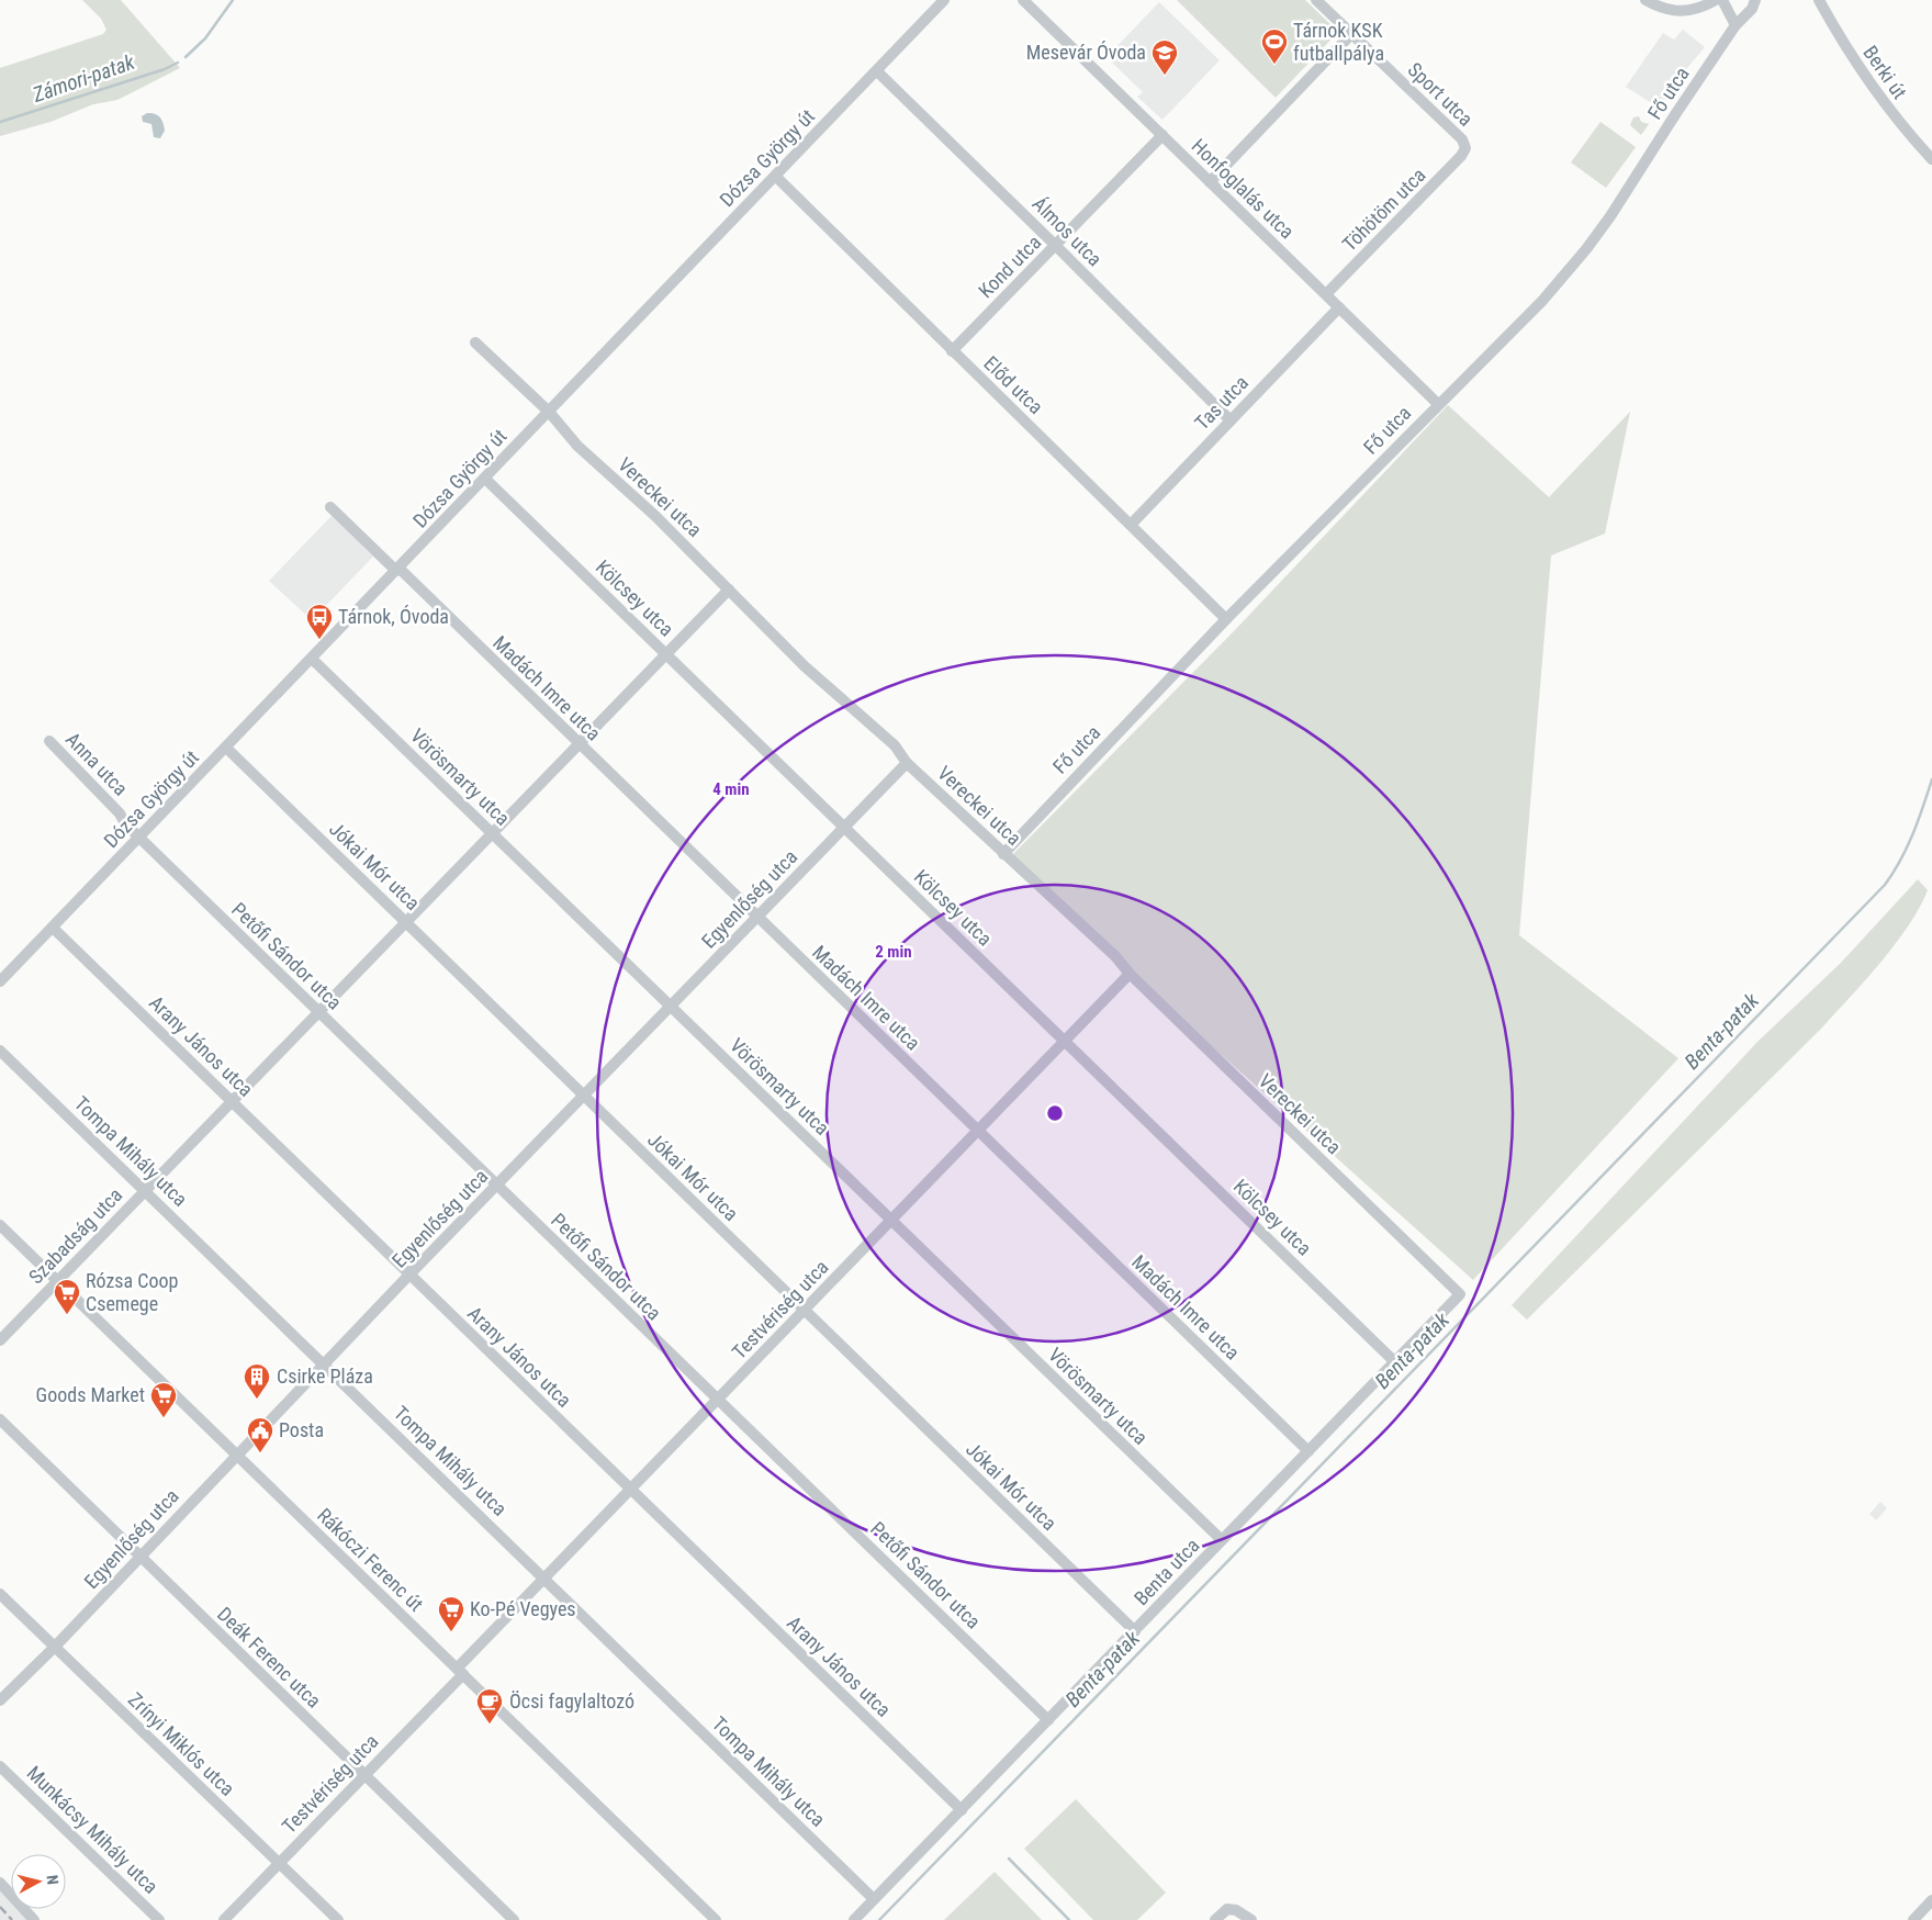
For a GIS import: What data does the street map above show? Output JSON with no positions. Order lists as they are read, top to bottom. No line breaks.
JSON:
{"streets":{"street":["Berki út","Fő utca","Sport utca","Dózsa György út","Honfoglalás utca","Töhötöm utca","Álmos utca","Kond utca","Előd utca","Tas utca","Vereckei utca","Kölcsey utca","Madách Imre utca","Anna utca","Vörösmarty utca","Jókai Mór utca","Egyenlőség utca","Petőfi Sándor utca","Arany János utca","Tompa Mihály utca","Szabadság utca","Testvériség utca","Rákóczi Ferenc út","Benta utca","Deák Ferenc utca","Zrínyi Miklós utca","Munkácsy Mihály utca"]},"crossings":[["Fő utca","Honfoglalás utca"],["Fő utca","Előd utca"],["Fő utca","Vereckei utca"],["Sport utca","Töhötöm utca"],["Dózsa György út","Álmos utca"],["Dózsa György út","Előd utca"],["Dózsa György út","Vereckei utca"],["Dózsa György út","Kölcsey utca"],["Dózsa György út","Madách Imre utca"],["Dózsa György út","Anna utca"],["Dózsa György út","Vörösmarty utca"],["Dózsa György út","Jókai Mór utca"],["Dózsa György út","Petőfi Sándor utca"],["Dózsa György út","Arany János utca"],["Honfoglalás utca","Töhötöm utca"],["Honfoglalás utca","Kond utca"],["Honfoglalás utca","Tas utca"],["Álmos utca","Kond utca"],["Álmos utca","Tas utca"],["Kond utca","Előd utca"],["Előd utca","Tas utca"],["Vereckei utca","Egyenlőség utca"],["Vereckei utca","Szabadság utca"],["Vereckei utca","Testvériség utca"],["Vereckei utca","Benta utca"],["Kölcsey utca","Egyenlőség utca"],["Kölcsey utca","Szabadság utca"],["Kölcsey utca","Testvériség utca"],["Kölcsey utca","Benta utca"],["Madách Imre utca","Egyenlőség utca"],["Madách Imre utca","Szabadság utca"],["Madách Imre utca","Testvériség utca"],["Madách Imre utca","Benta utca"],["Anna utca","Petőfi Sándor utca"],["Vörösmarty utca","Egyenlőség utca"],["Vörösmarty utca","Szabadság utca"],["Vörösmarty utca","Testvériség utca"],["Vörösmarty utca","Benta utca"],["Jókai Mór utca","Egyenlőség utca"],["Jókai Mór utca","Szabadság utca"],["Jókai Mór utca","Testvériség utca"],["Jókai Mór utca","Benta utca"],["Egyenlőség utca","Petőfi Sándor utca"],["Egyenlőség utca","Arany János utca"],["Egyenlőség utca","Tompa Mihály utca"],["Egyenlőség utca","Rákóczi Ferenc út"],["Egyenlőség utca","Deák Ferenc utca"],["Egyenlőség utca","Zrínyi Miklós utca"],["Petőfi Sándor utca","Szabadság utca"],["Petőfi Sándor utca","Testvériség utca"],["Petőfi Sándor utca","Benta utca"],["Arany János utca","Szabadság utca"],["Arany János utca","Testvériség utca"],["Arany János utca","Benta utca"],["Tompa Mihály utca","Szabadság utca"],["Tompa Mihály utca","Testvériség utca"],["Tompa Mihály utca","Benta utca"],["Szabadság utca","Rákóczi Ferenc út"],["Testvériség utca","Rákóczi Ferenc út"],["Testvériség utca","Deák Ferenc utca"],["Testvériség utca","Zrínyi Miklós utca"]],"water":["Zámori-patak","Benta-patak"],"places":{"sports":["Tárnok KSK futballpálya"],"school or university":["Mesevár Óvoda"],"bus stop":["Tárnok, Óvoda"],"supermarket":["Rózsa Coop Csemege","Goods Market","Ko-Pé Vegyes"],"building":["Csirke Pláza"],"public building":["Posta"],"cafe":["Öcsi fagylaltozó"]},"north":"right","rings":["4 min","2 min"]}
